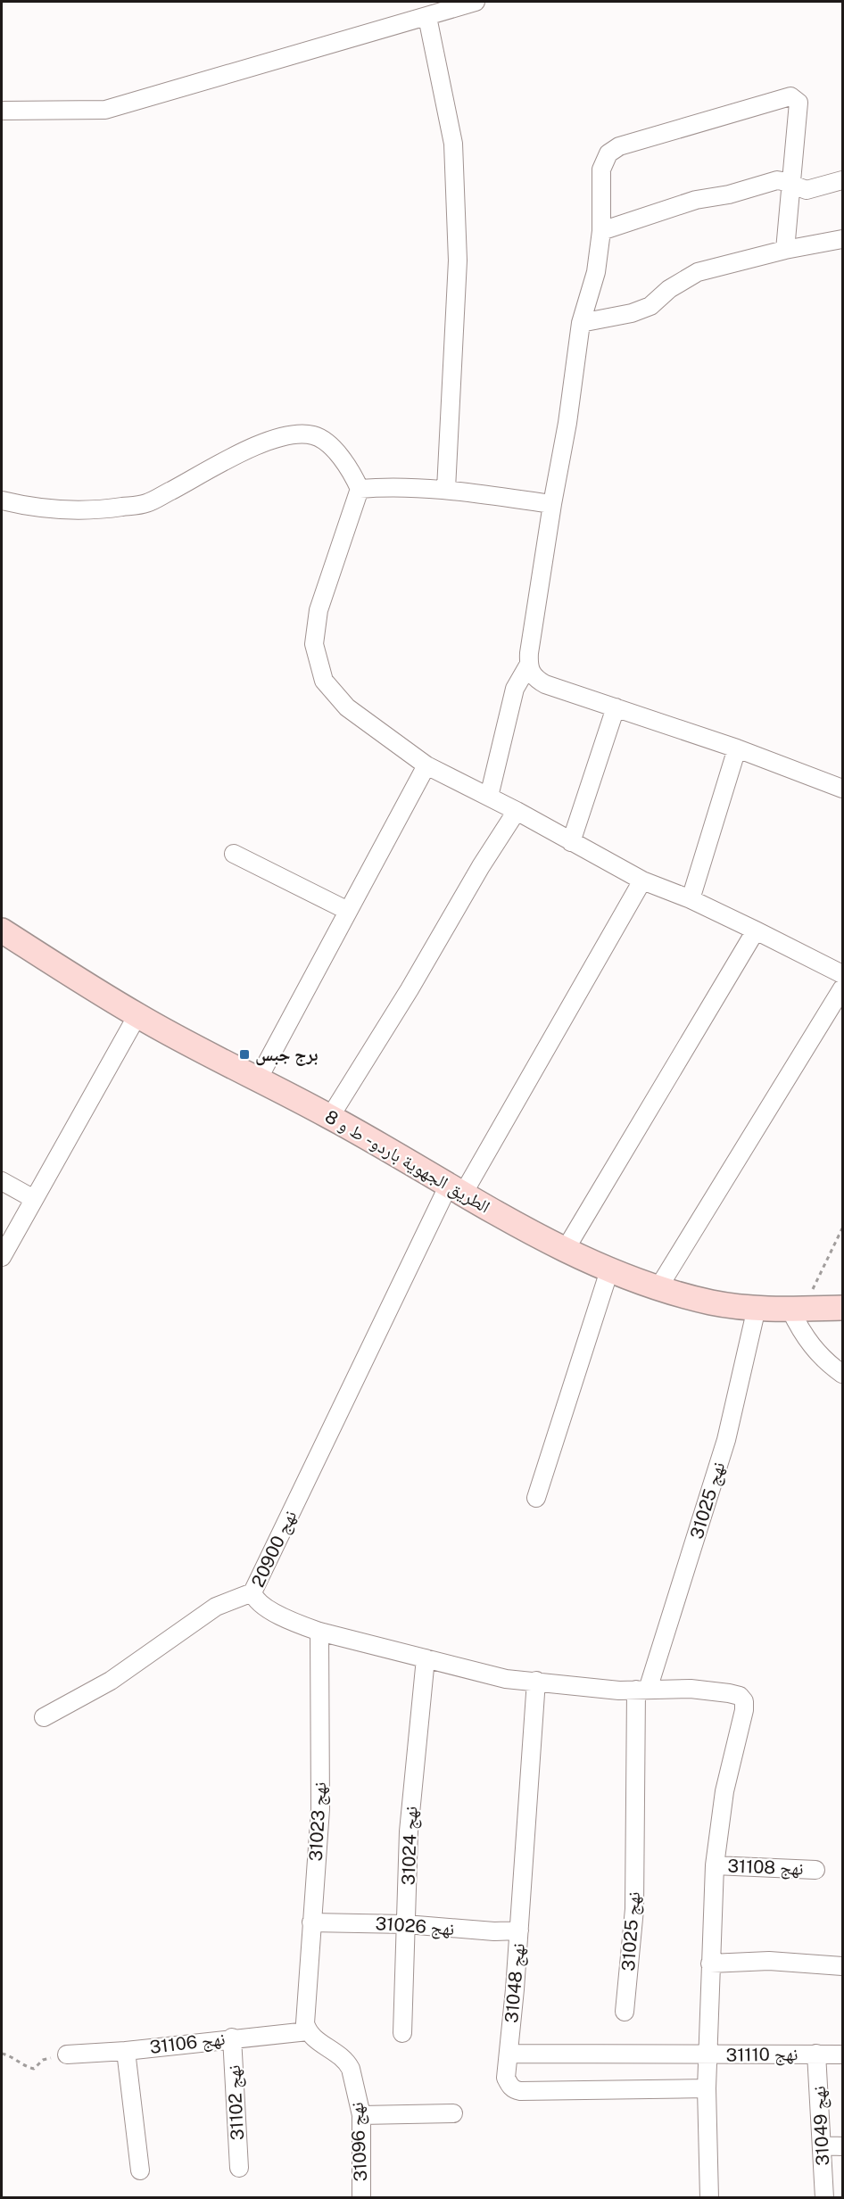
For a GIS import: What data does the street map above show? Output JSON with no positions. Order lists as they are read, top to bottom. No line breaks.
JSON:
{"streets":{"main road":["الطريق الجهوية باردو - ط و 8"],"street":["نهج 31025","نهج 20900","نهج 31023","نهج 31024","نهج 31108","نهج 31026","نهج 31048","نهج 31106","نهج 31110","نهج 31102","نهج 31049","نهج 31096"]},"crossings":[["الطريق الجهوية باردو - ط و 8","نهج 31025"],["الطريق الجهوية باردو - ط و 8","نهج 20900"],["نهج 31025","نهج 20900"],["نهج 20900","نهج 31023"],["نهج 20900","نهج 31024"],["نهج 20900","نهج 31108"],["نهج 20900","نهج 31048"],["نهج 31023","نهج 31026"],["نهج 31023","نهج 31106"],["نهج 31023","نهج 31096"],["نهج 31024","نهج 31026"],["نهج 31026","نهج 31048"],["نهج 31048","نهج 31110"],["نهج 31106","نهج 31102"],["نهج 31106","نهج 31096"],["نهج 31110","نهج 31049"]],"places":{"transit":["برج جبس"]}}
